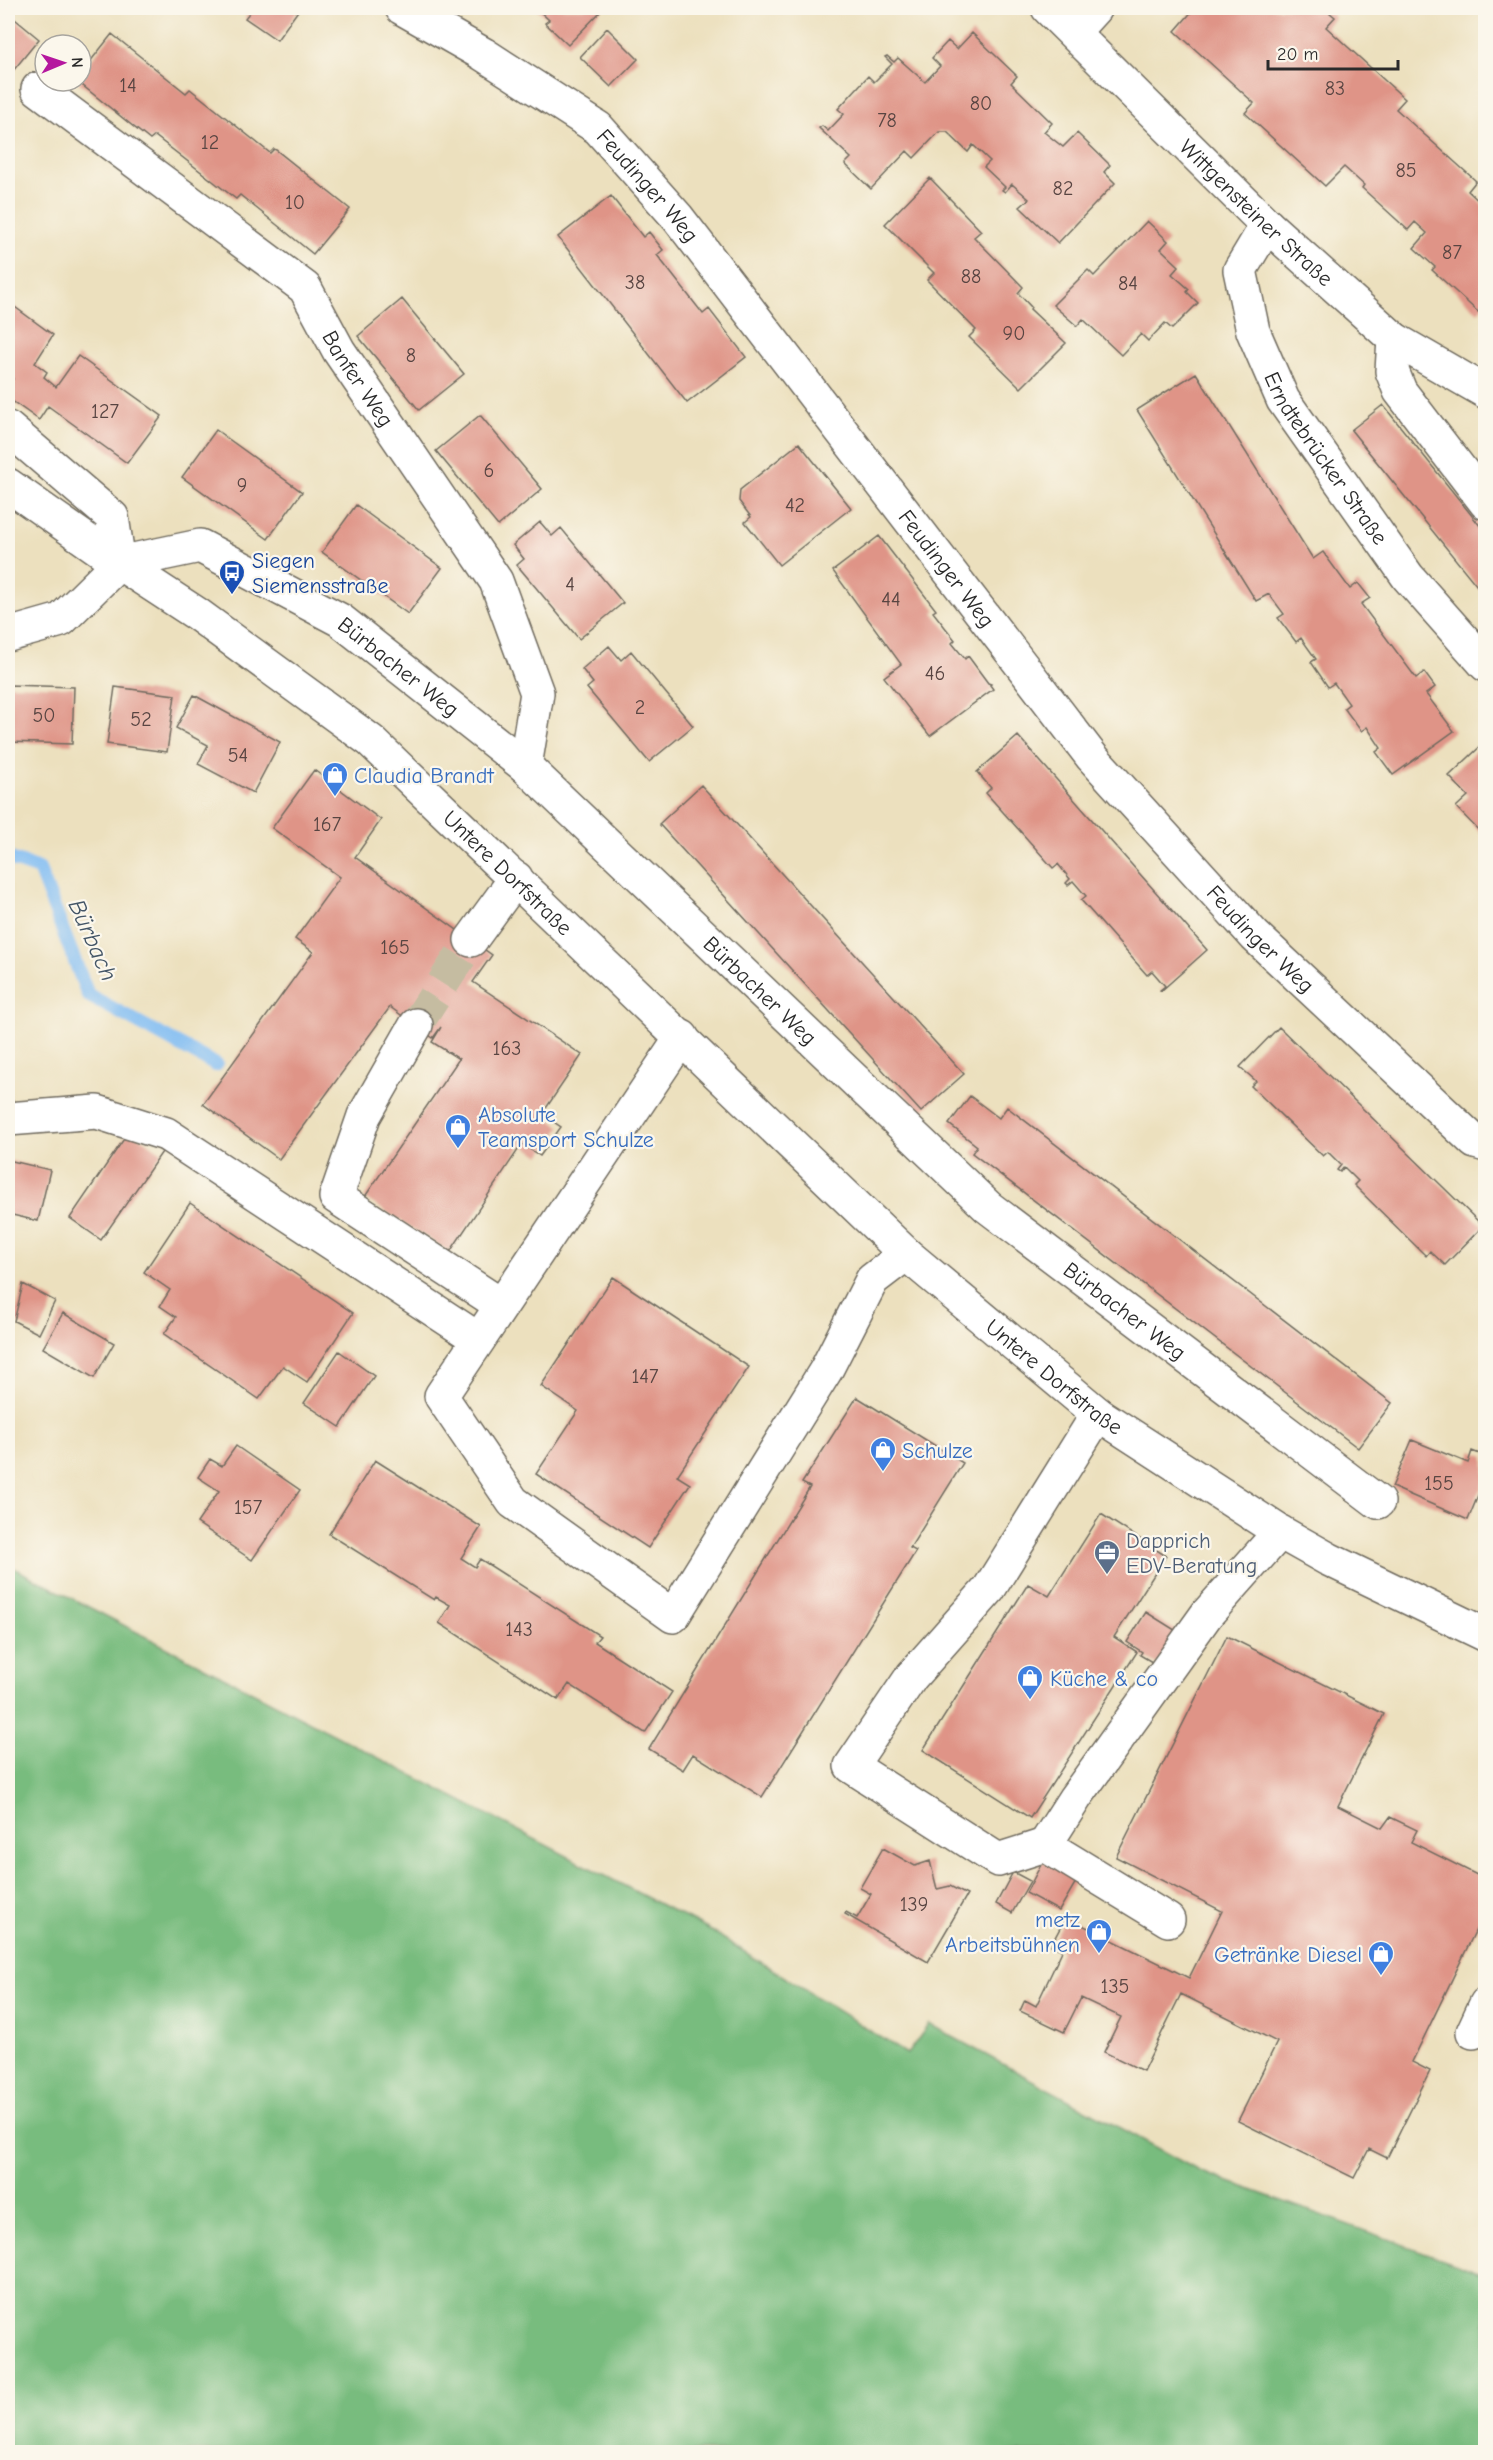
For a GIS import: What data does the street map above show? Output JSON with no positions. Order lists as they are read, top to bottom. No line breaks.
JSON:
{"streets":{"street":["Feudinger Weg","Wittgensteiner Straße","Banfer Weg","Erndtebrücker Straße","Bürbacher Weg","Untere Dorfstraße"]},"crossings":[["Wittgensteiner Straße","Erndtebrücker Straße"],["Banfer Weg","Bürbacher Weg"],["Bürbacher Weg","Untere Dorfstraße"]],"water":["Bürbach"],"places":{"bus stop":["Siegen Siemensstraße"],"shop":["Claudia Brandt","Absolute Teamsport Schulze","Schulze","Küche & co","metz Arbeitsbühnen","Getränke Diesel"],"office":["Dapprich EDV-Beratung"]},"house_numbers":["14","83","80","78","12","85","82","10","87","88","38","84","90","8","127","6","9","42","4","44","46","2","50","52","54","167","165","163","147","155","157","143","139","135"],"scale_bar":"20 m","north":"right"}
